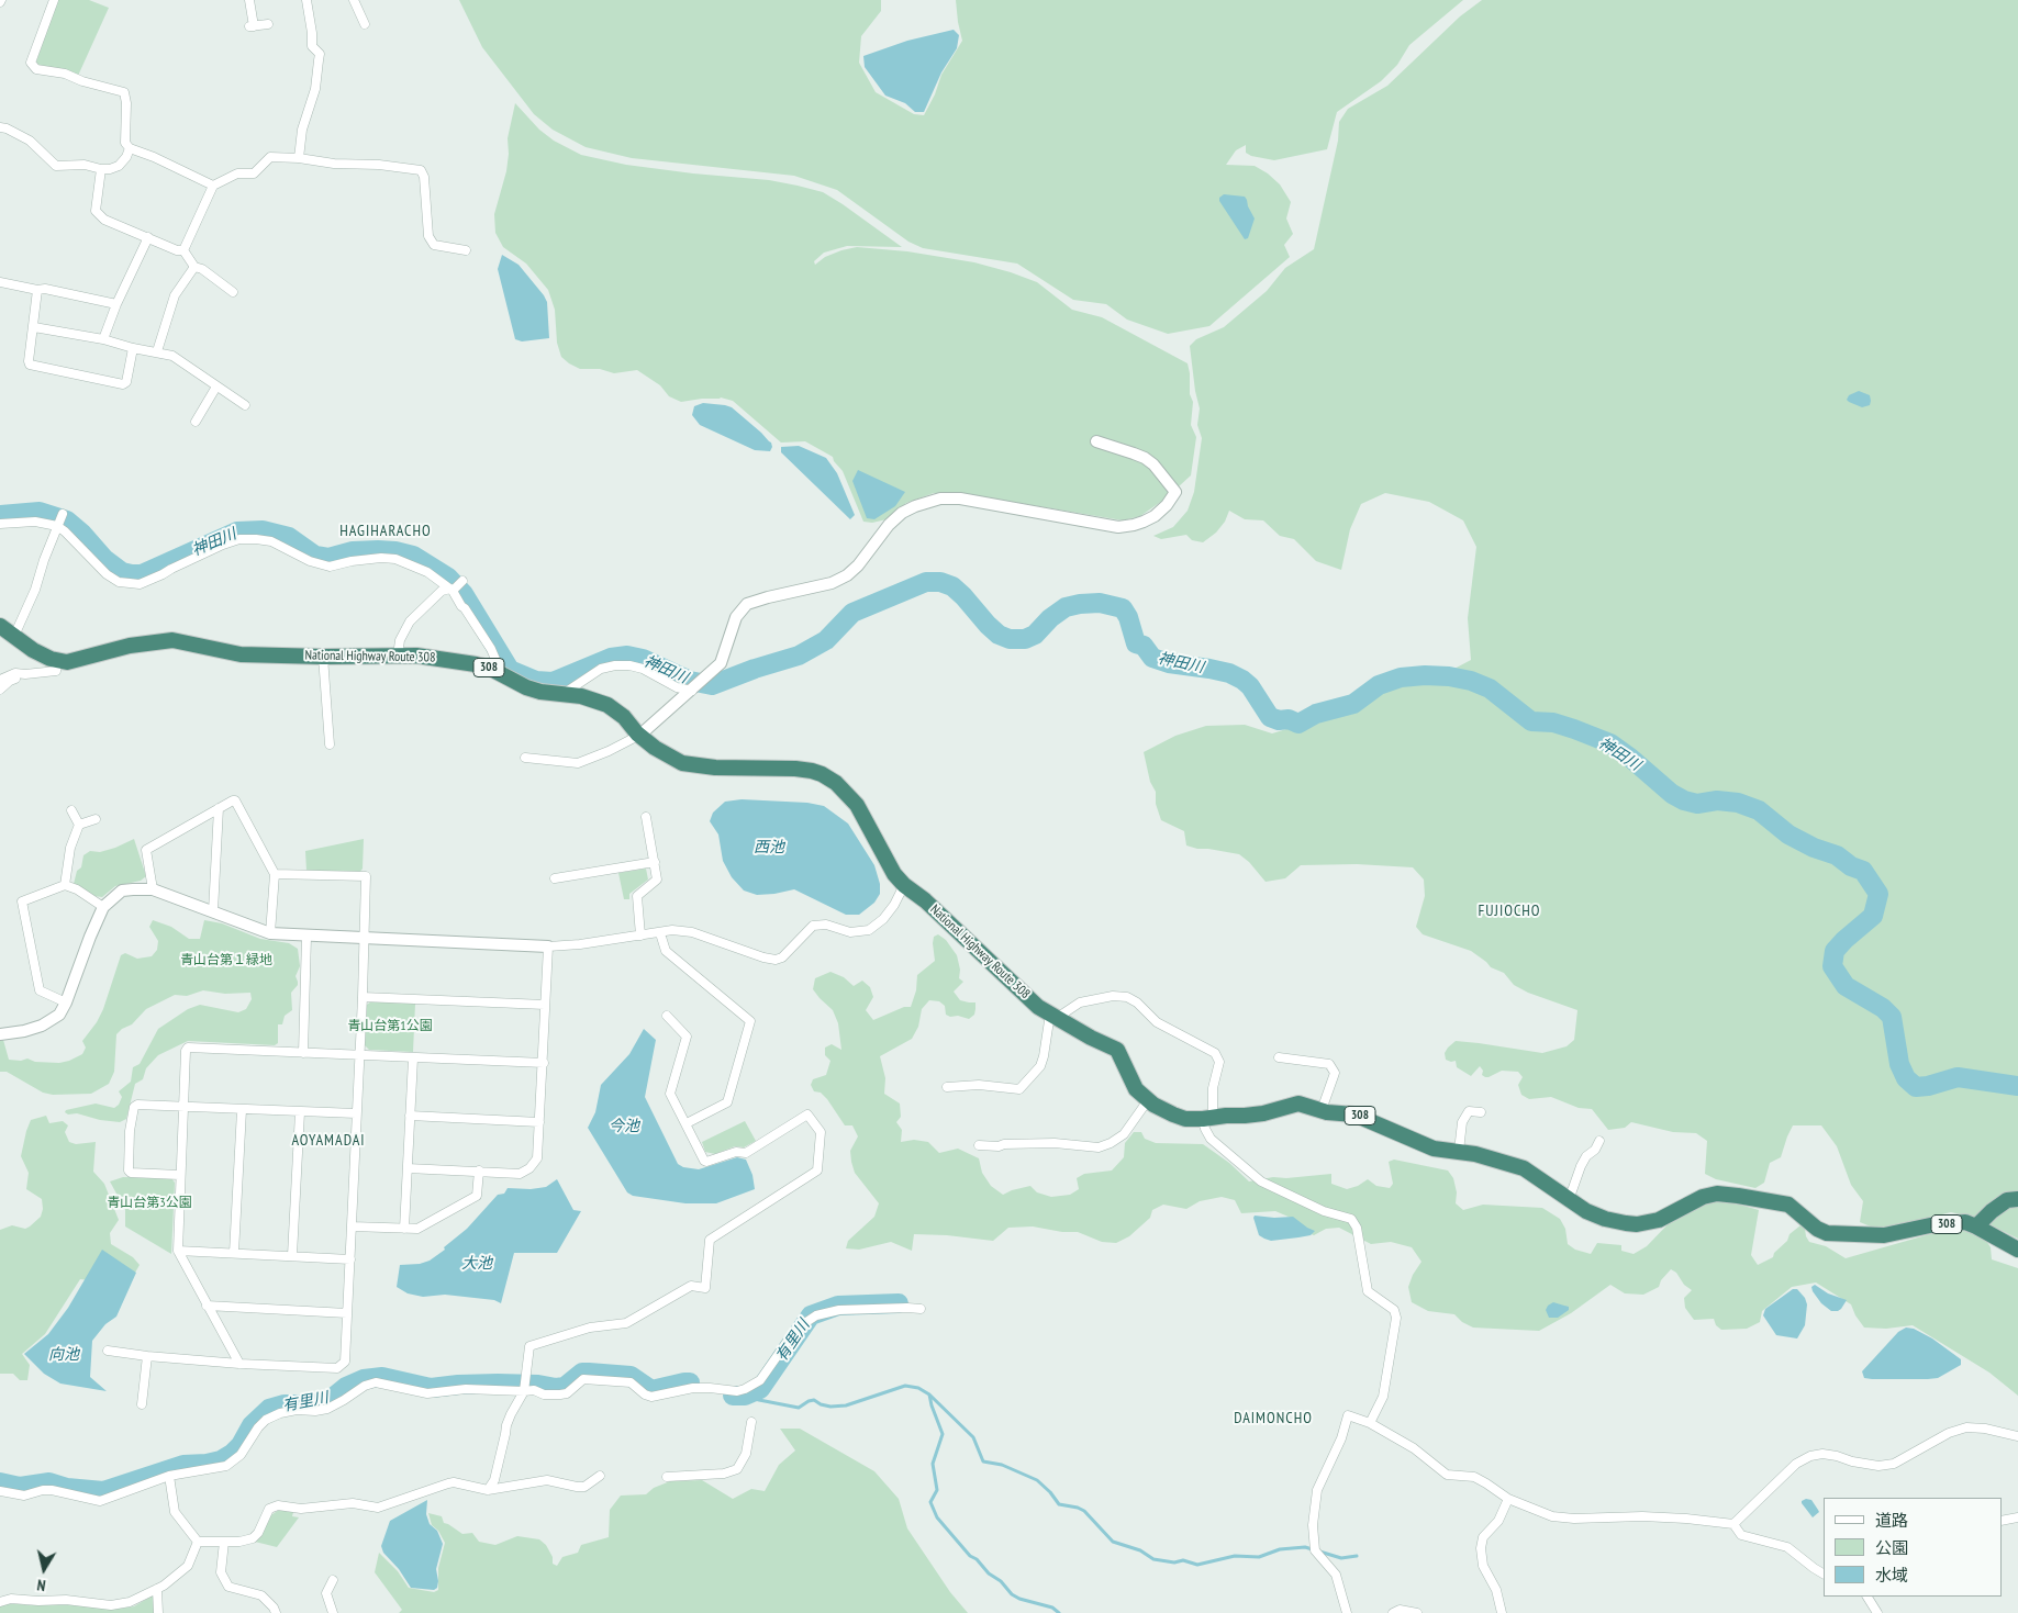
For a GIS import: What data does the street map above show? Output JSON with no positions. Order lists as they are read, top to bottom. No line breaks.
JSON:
{"streets":{"highway":["National Highway Route 308","308"]},"crossings":[["National Highway Route 308","308"]],"districts":["HAGIHARACHO","FUJIOCHO","AOYAMADAI","DAIMONCHO"],"water":["神田川","西池","今池","大池","有里川","向池"],"parks":["青山台第１緑地","青山台第1公園","青山台第3公園"],"legend":["道路","公園","水域"],"north":"bottom"}
